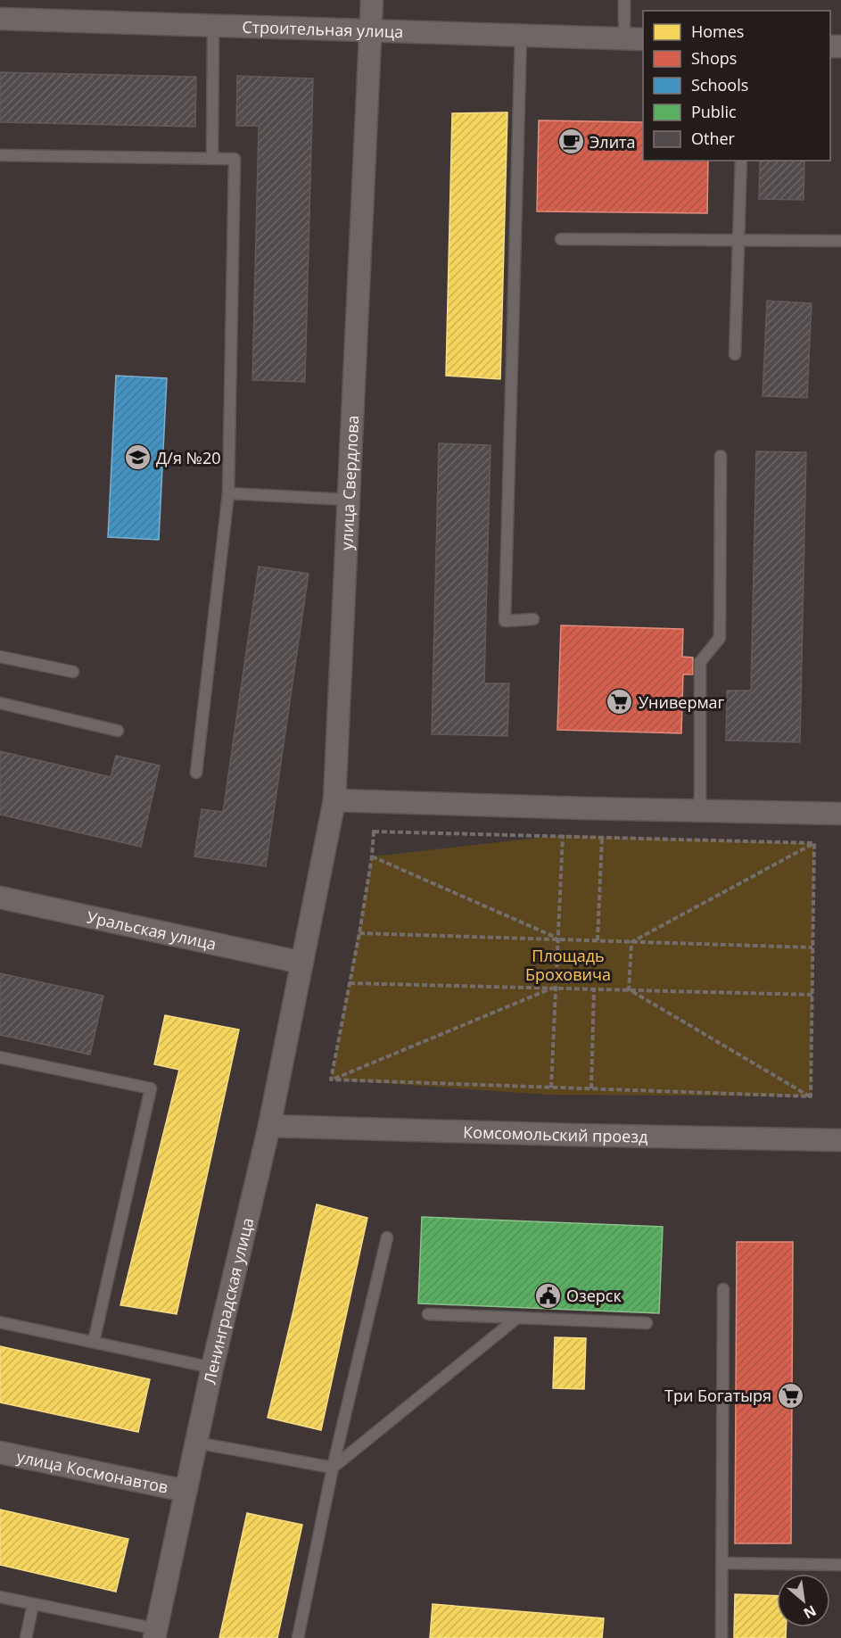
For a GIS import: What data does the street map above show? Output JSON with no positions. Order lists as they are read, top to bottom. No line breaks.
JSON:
{"streets":{"street":["Строительная улица","улица Свердлова","Уральская улица","Комсомольский проезд","Ленинградская улица","улица Космонавтов"]},"crossings":[["Строительная улица","улица Свердлова"],["улица Свердлова","Уральская улица"],["улица Свердлова","Ленинградская улица"],["Уральская улица","Ленинградская улица"],["Комсомольский проезд","Ленинградская улица"],["Ленинградская улица","улица Космонавтов"]],"parks":["Площадь Броховича"],"places":{"cafe":["Элита"],"school or university":["Д/я №20"],"supermarket":["Универмаг","Три Богатыря"],"public building":["Озерск"]},"legend":["Homes","Shops","Schools","Public","Other"],"north":"bottom right"}
